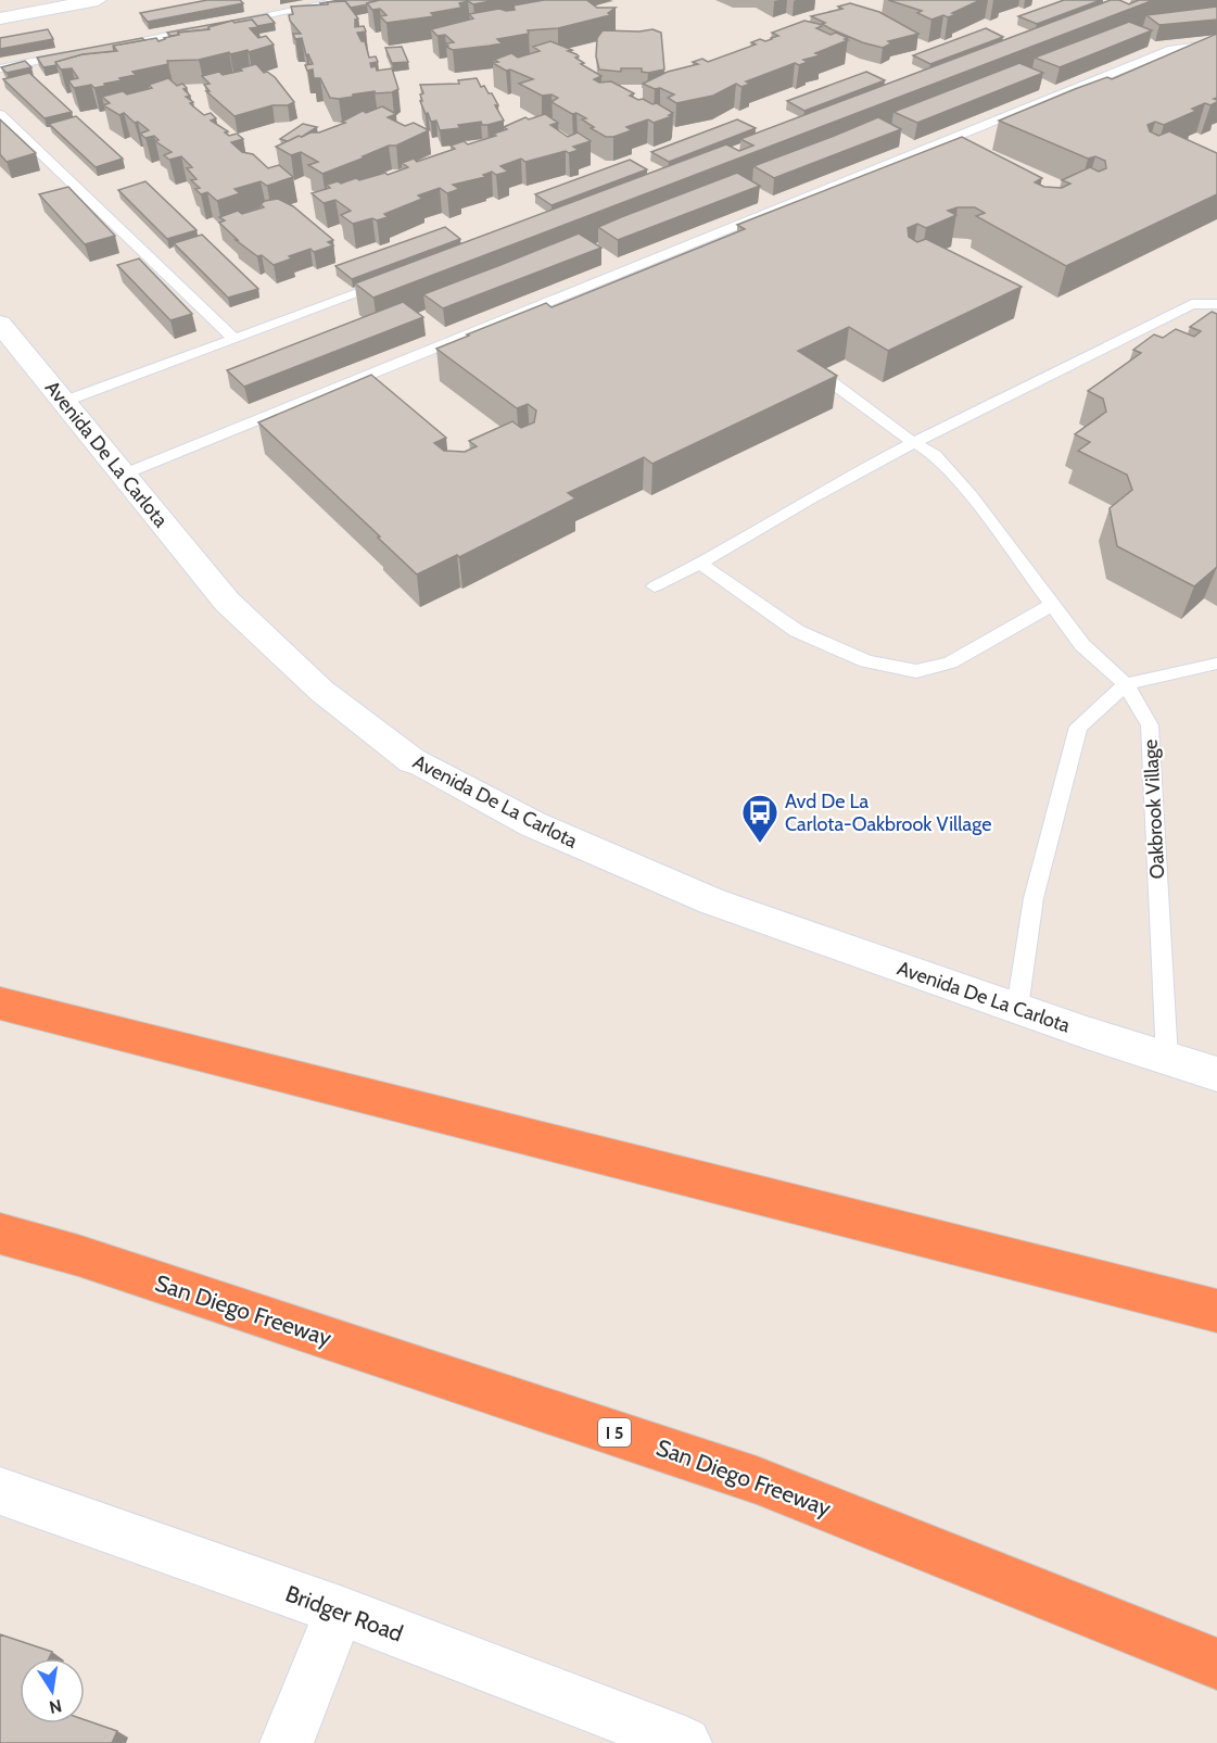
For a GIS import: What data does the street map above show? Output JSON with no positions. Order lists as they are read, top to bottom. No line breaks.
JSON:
{"streets":{"highway":["San Diego Freeway","I 5"],"main road":["Avenida De La Carlota","Bridger Road"],"lane":["Oakbrook Village"]},"crossings":[["Avenida De La Carlota","Oakbrook Village"]],"places":{"bus stop":["Avd De La Carlota-Oakbrook Village"]},"north":"bottom"}
